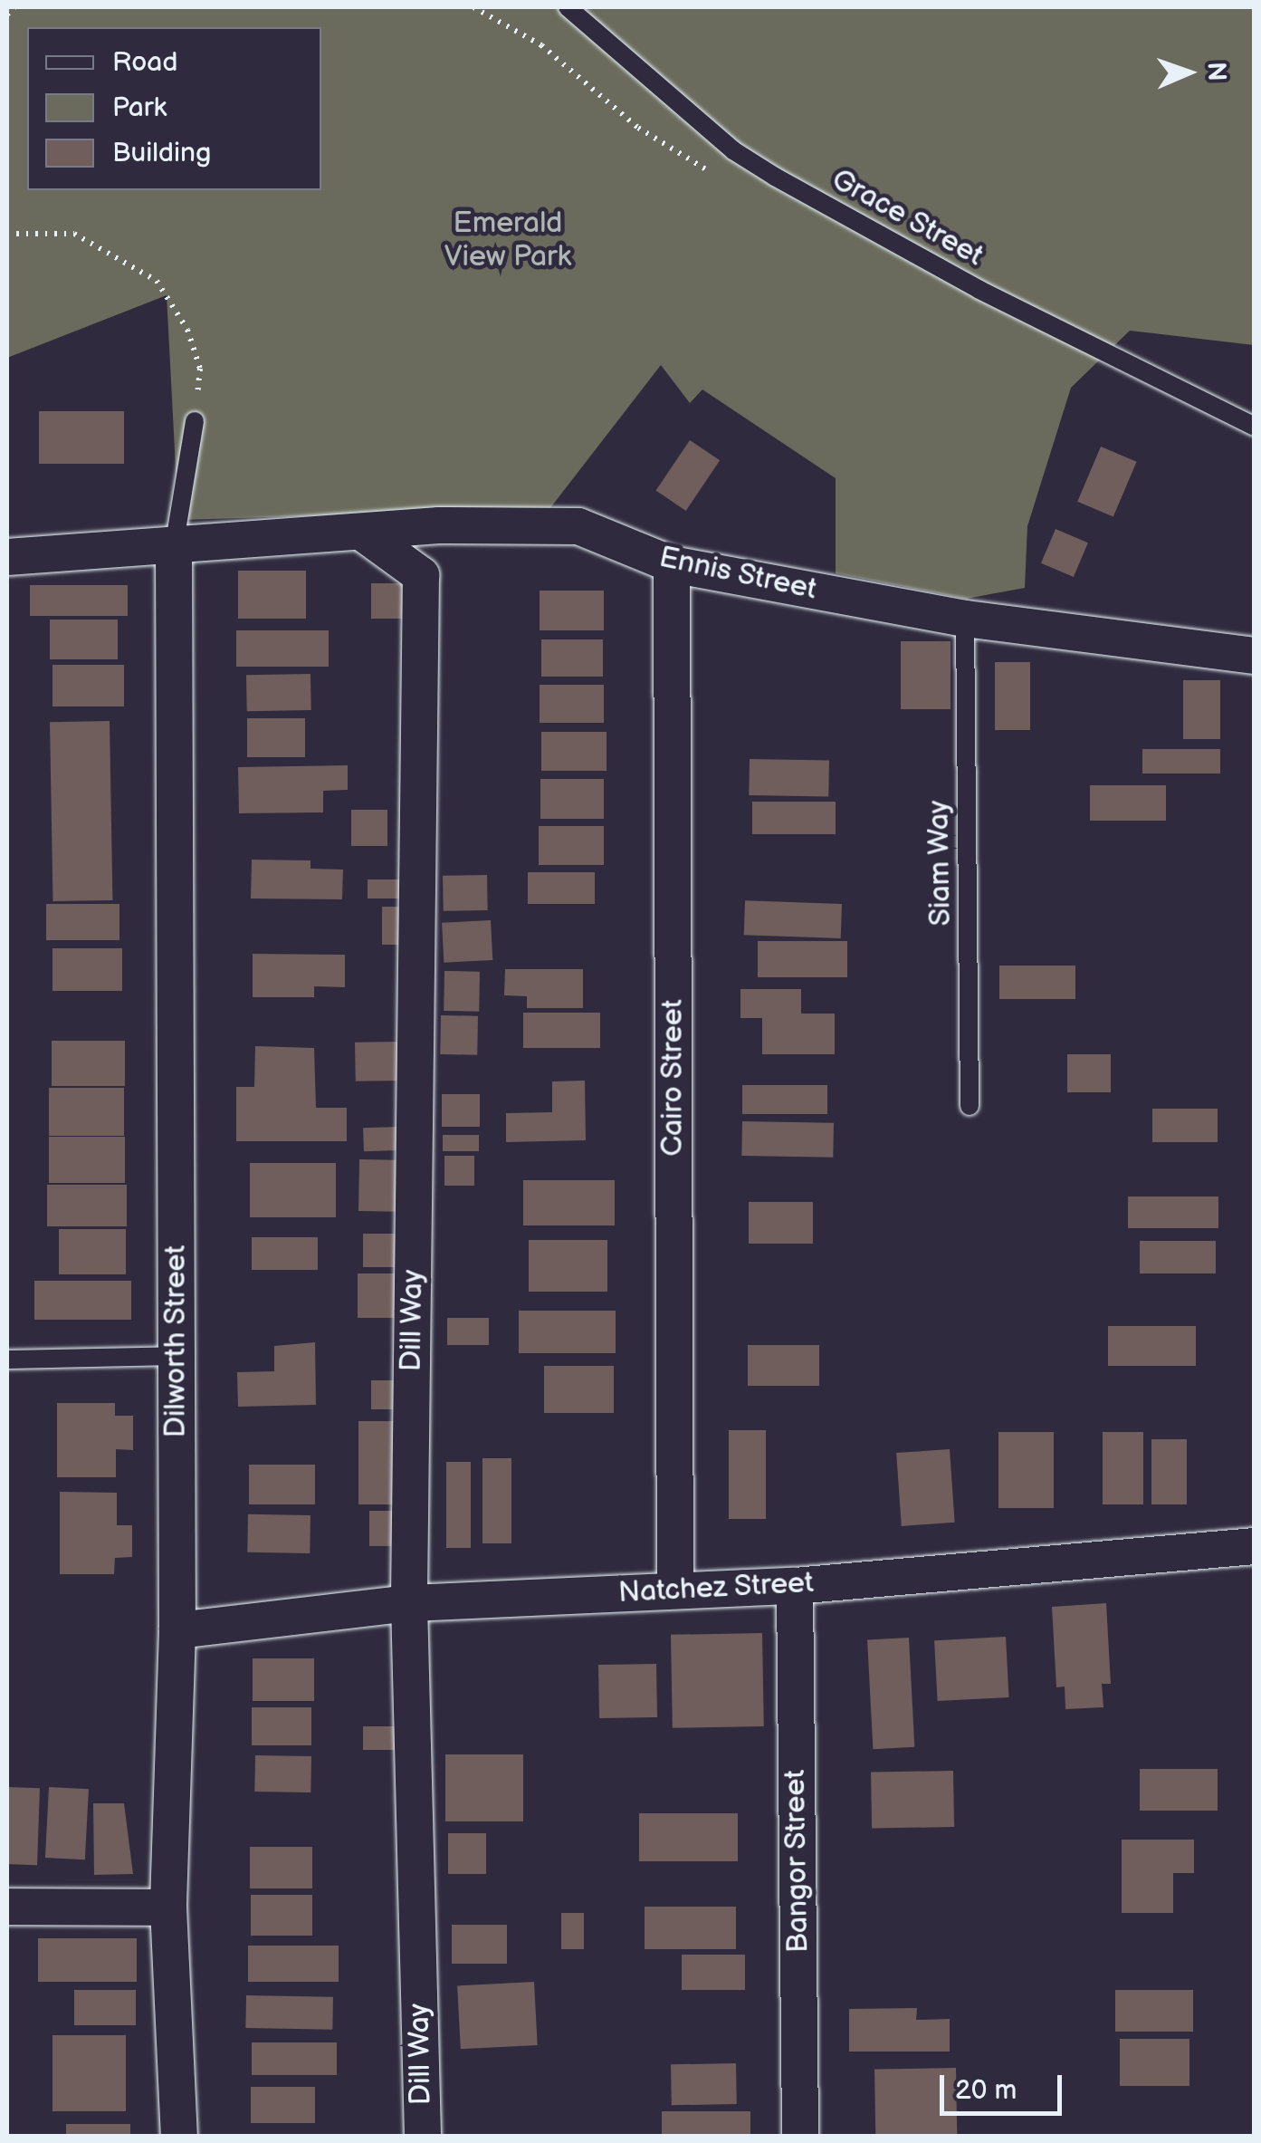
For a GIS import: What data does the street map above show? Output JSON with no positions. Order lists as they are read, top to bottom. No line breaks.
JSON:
{"streets":{"street":["Ennis Street","Cairo Street","Dill Way","Dilworth Street","Natchez Street","Bangor Street"],"lane":["Grace Street","Siam Way"]},"crossings":[["Ennis Street","Siam Way"],["Ennis Street","Cairo Street"],["Ennis Street","Dill Way"],["Ennis Street","Dilworth Street"],["Cairo Street","Natchez Street"],["Dill Way","Natchez Street"],["Dilworth Street","Natchez Street"],["Natchez Street","Bangor Street"]],"parks":["Emerald View Park"],"legend":["Road","Park","Building"],"scale_bar":"20 m","north":"right"}
